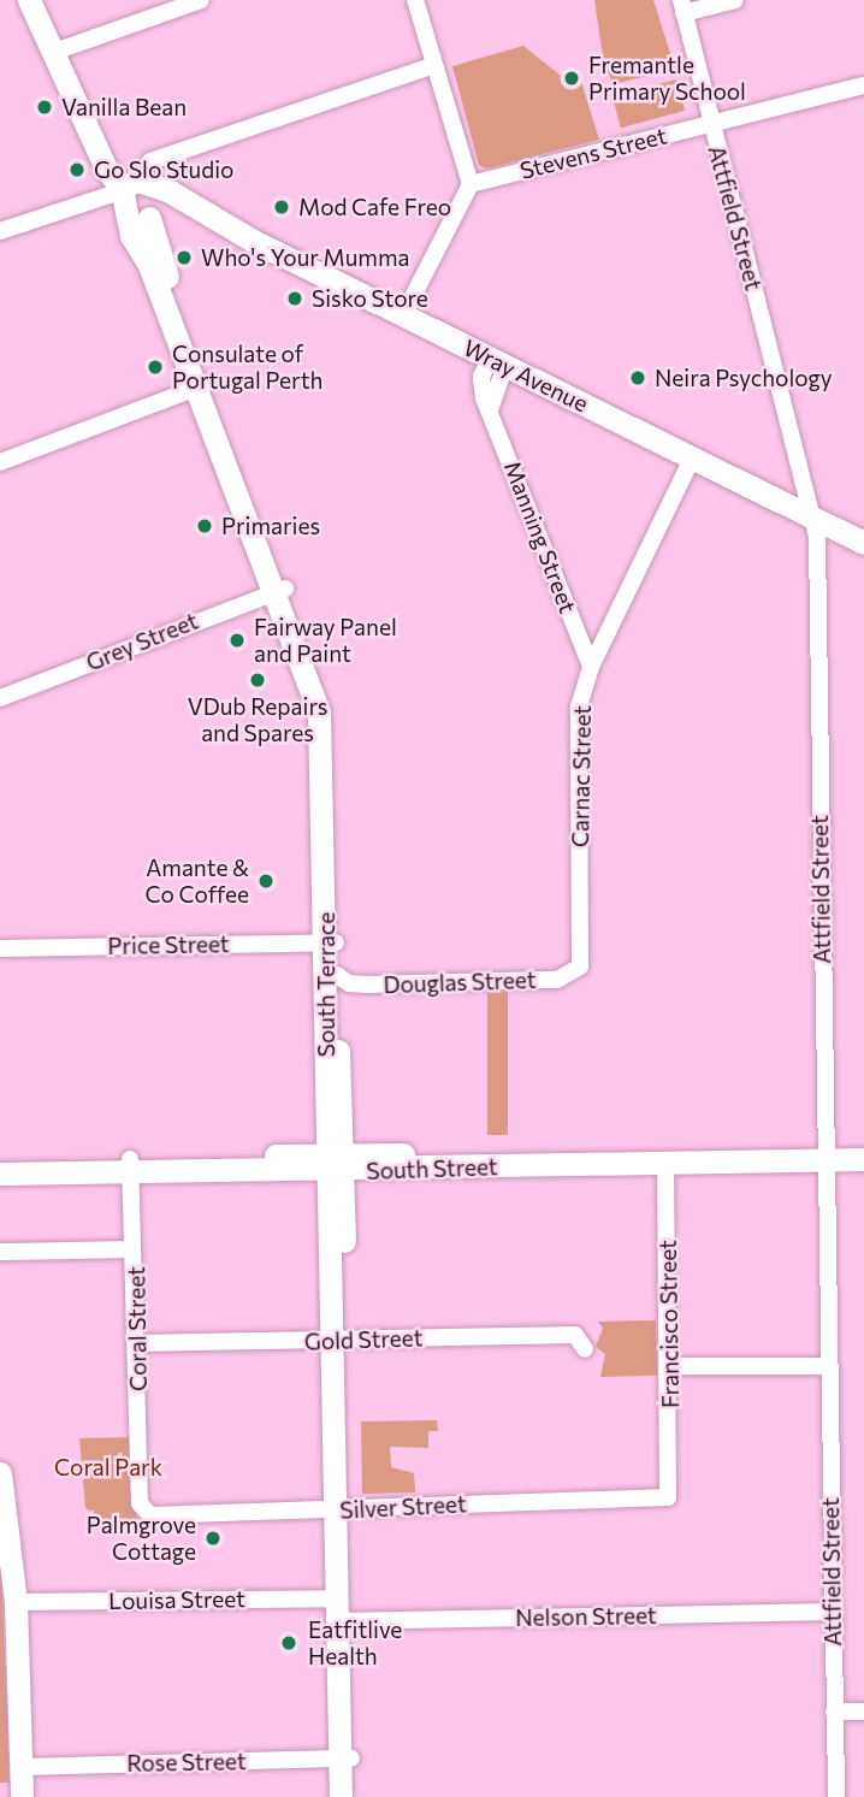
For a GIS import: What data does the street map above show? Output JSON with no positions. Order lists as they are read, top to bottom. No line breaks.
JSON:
{"streets":{"street":["Stevens Street","Attfield Street","Wray Avenue","Manning Street","Grey Street","Carnac Street","Price Street","Douglas Street","South Terrace","South Street","Francisco Street","Coral Street","Gold Street","Silver Street","Louisa Street","Nelson Street","Rose Street"]},"crossings":[["Stevens Street","Attfield Street"],["Attfield Street","Wray Avenue"],["Attfield Street","South Street"],["Attfield Street","Nelson Street"],["Wray Avenue","Manning Street"],["Wray Avenue","Carnac Street"],["Wray Avenue","South Terrace"],["Manning Street","Carnac Street"],["Grey Street","South Terrace"],["Carnac Street","Douglas Street"],["Price Street","South Terrace"],["Douglas Street","South Terrace"],["South Terrace","South Street"],["South Terrace","Gold Street"],["South Terrace","Silver Street"],["South Terrace","Louisa Street"],["South Terrace","Nelson Street"],["South Terrace","Rose Street"],["South Street","Francisco Street"],["South Street","Coral Street"],["Francisco Street","Silver Street"],["Coral Street","Gold Street"],["Coral Street","Silver Street"],["Louisa Street","Nelson Street"]],"parks":["Coral Park"],"places":["Fremantle Primary School","Vanilla Bean","Go Slo Studio","Mod Cafe Freo","Who's Your Mumma","Sisko Store","Consulate of Portugal Perth","Neira Psychology","Primaries","Fairway Panel and Paint","VDub Repairs and Spares","Amante & Co Coffee","Palmgrove Cottage","Eatfitlive Health"]}
